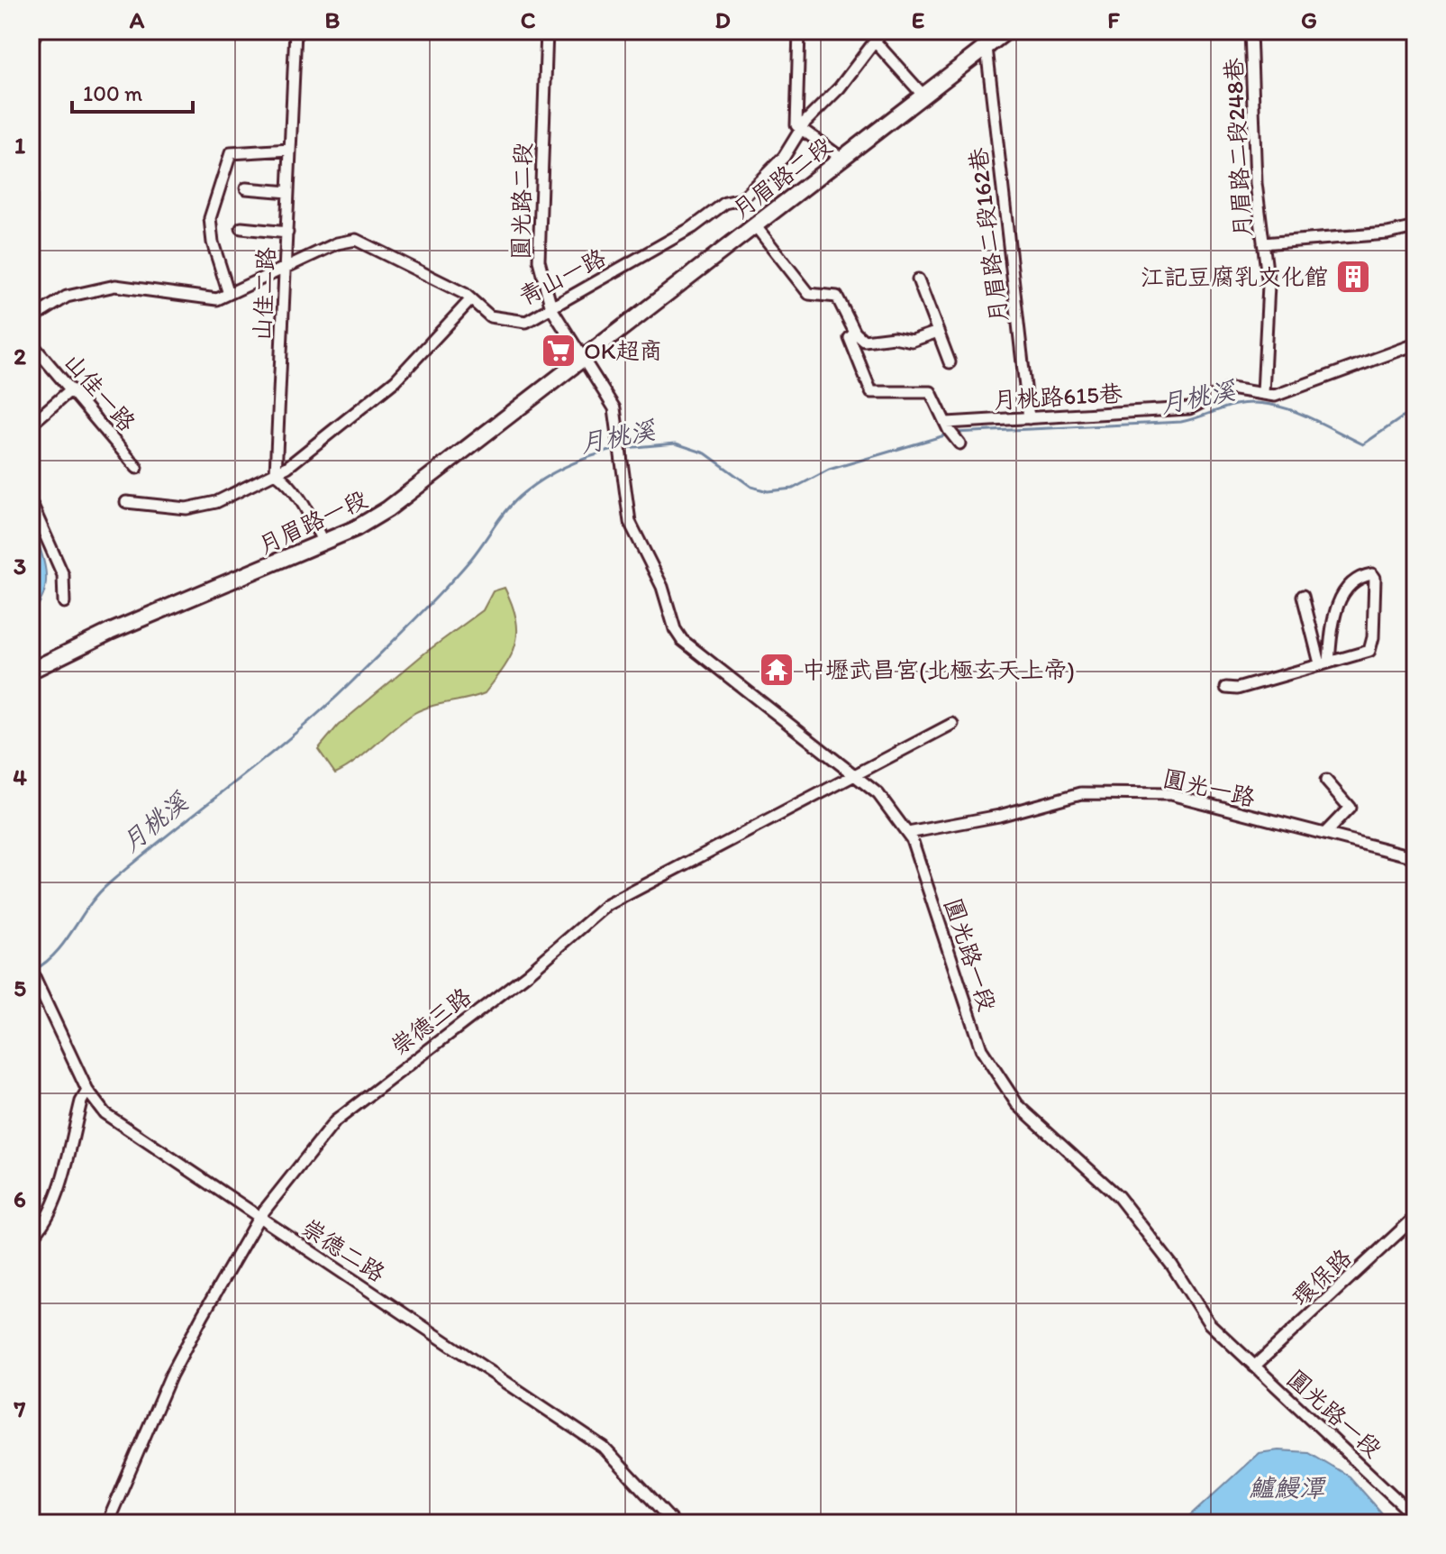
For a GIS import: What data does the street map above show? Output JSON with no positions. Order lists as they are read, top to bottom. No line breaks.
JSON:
{"streets":{"street":["月眉路二段248巷","月眉路二段","圓光路二段","月眉路二段162巷","青山一路","山佳二路","山佳一路","月桃路615巷","月眉路一段","圓光一路","圓光路一段","崇德三路","崇德二路","環保路"]},"crossings":[["月眉路二段248巷","月桃路615巷"],["月眉路二段","圓光路二段"],["月眉路二段","月眉路二段162巷"],["月眉路二段","月眉路一段"],["月眉路二段","圓光路一段"],["圓光路二段","青山一路"],["圓光路二段","月眉路一段"],["圓光路二段","圓光路一段"],["月眉路二段162巷","月桃路615巷"],["青山一路","山佳二路"],["月眉路一段","圓光路一段"],["圓光一路","圓光路一段"],["圓光路一段","崇德三路"],["圓光路一段","環保路"],["崇德三路","崇德二路"]],"water":["月桃溪","鱸鰻潭"],"places":{"building":["江記豆腐乳文化館"],"supermarket":["OK超商"],"temple":["中壢武昌宮(北極玄天上帝)"]},"scale_bar":"100 m","grid":{"columns":["A","B","C","D","E","F","G"],"rows":["1","2","3","4","5","6","7"]}}
